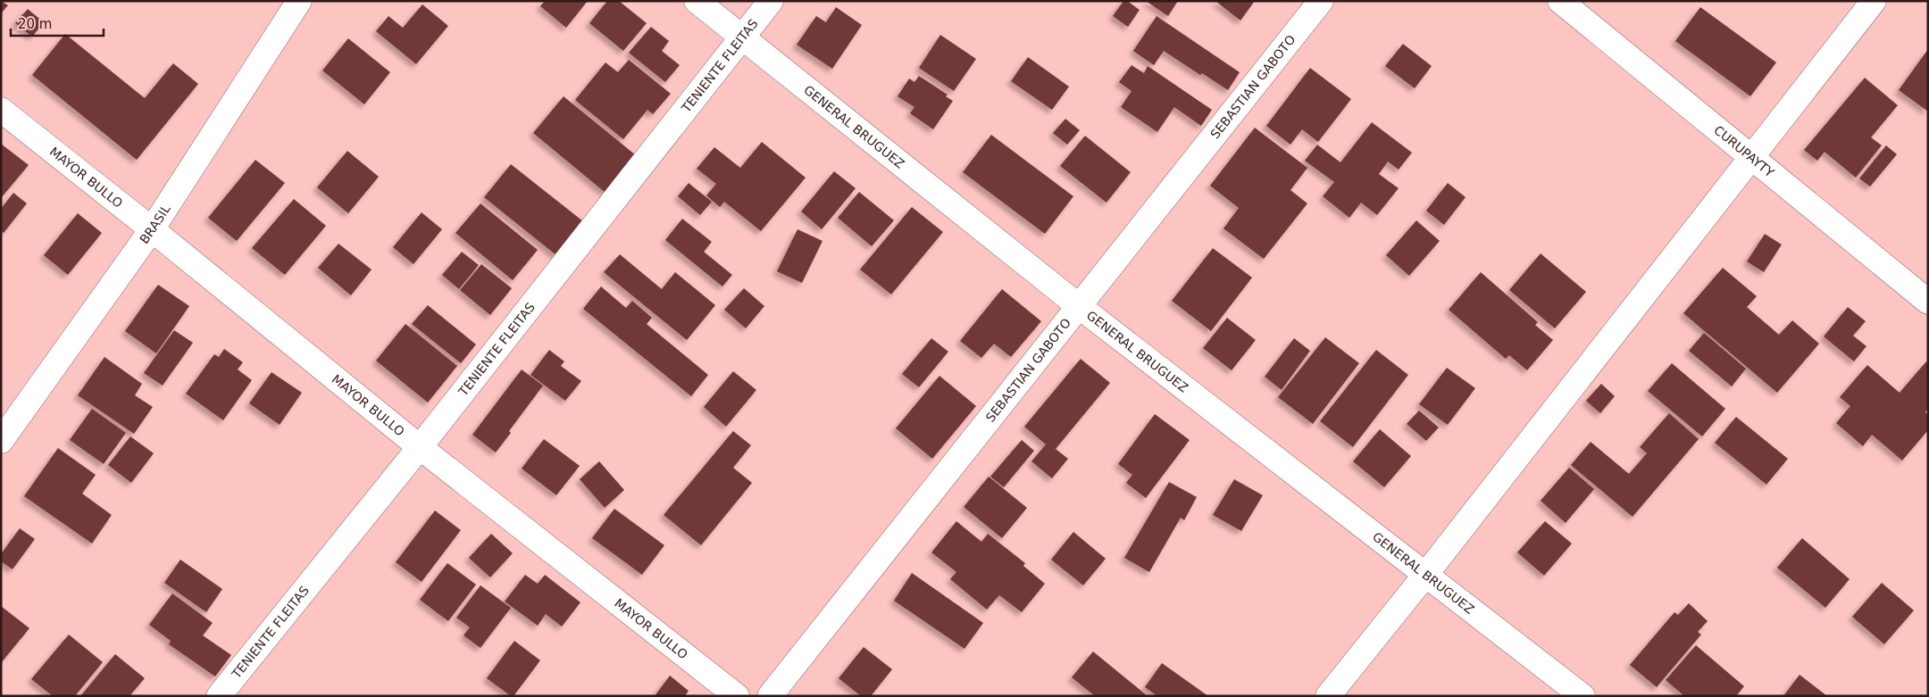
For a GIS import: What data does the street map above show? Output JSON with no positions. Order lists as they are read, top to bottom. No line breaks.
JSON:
{"streets":{"street":["TENIENTE FLEITAS","SEBASTIAN GABOTO","GENERAL BRUGUEZ","CURUPAYTY","MAYOR BULLO","BRASIL"]},"crossings":[["TENIENTE FLEITAS","GENERAL BRUGUEZ"],["TENIENTE FLEITAS","MAYOR BULLO"],["SEBASTIAN GABOTO","GENERAL BRUGUEZ"],["MAYOR BULLO","BRASIL"]],"scale_bar":"20 m"}
